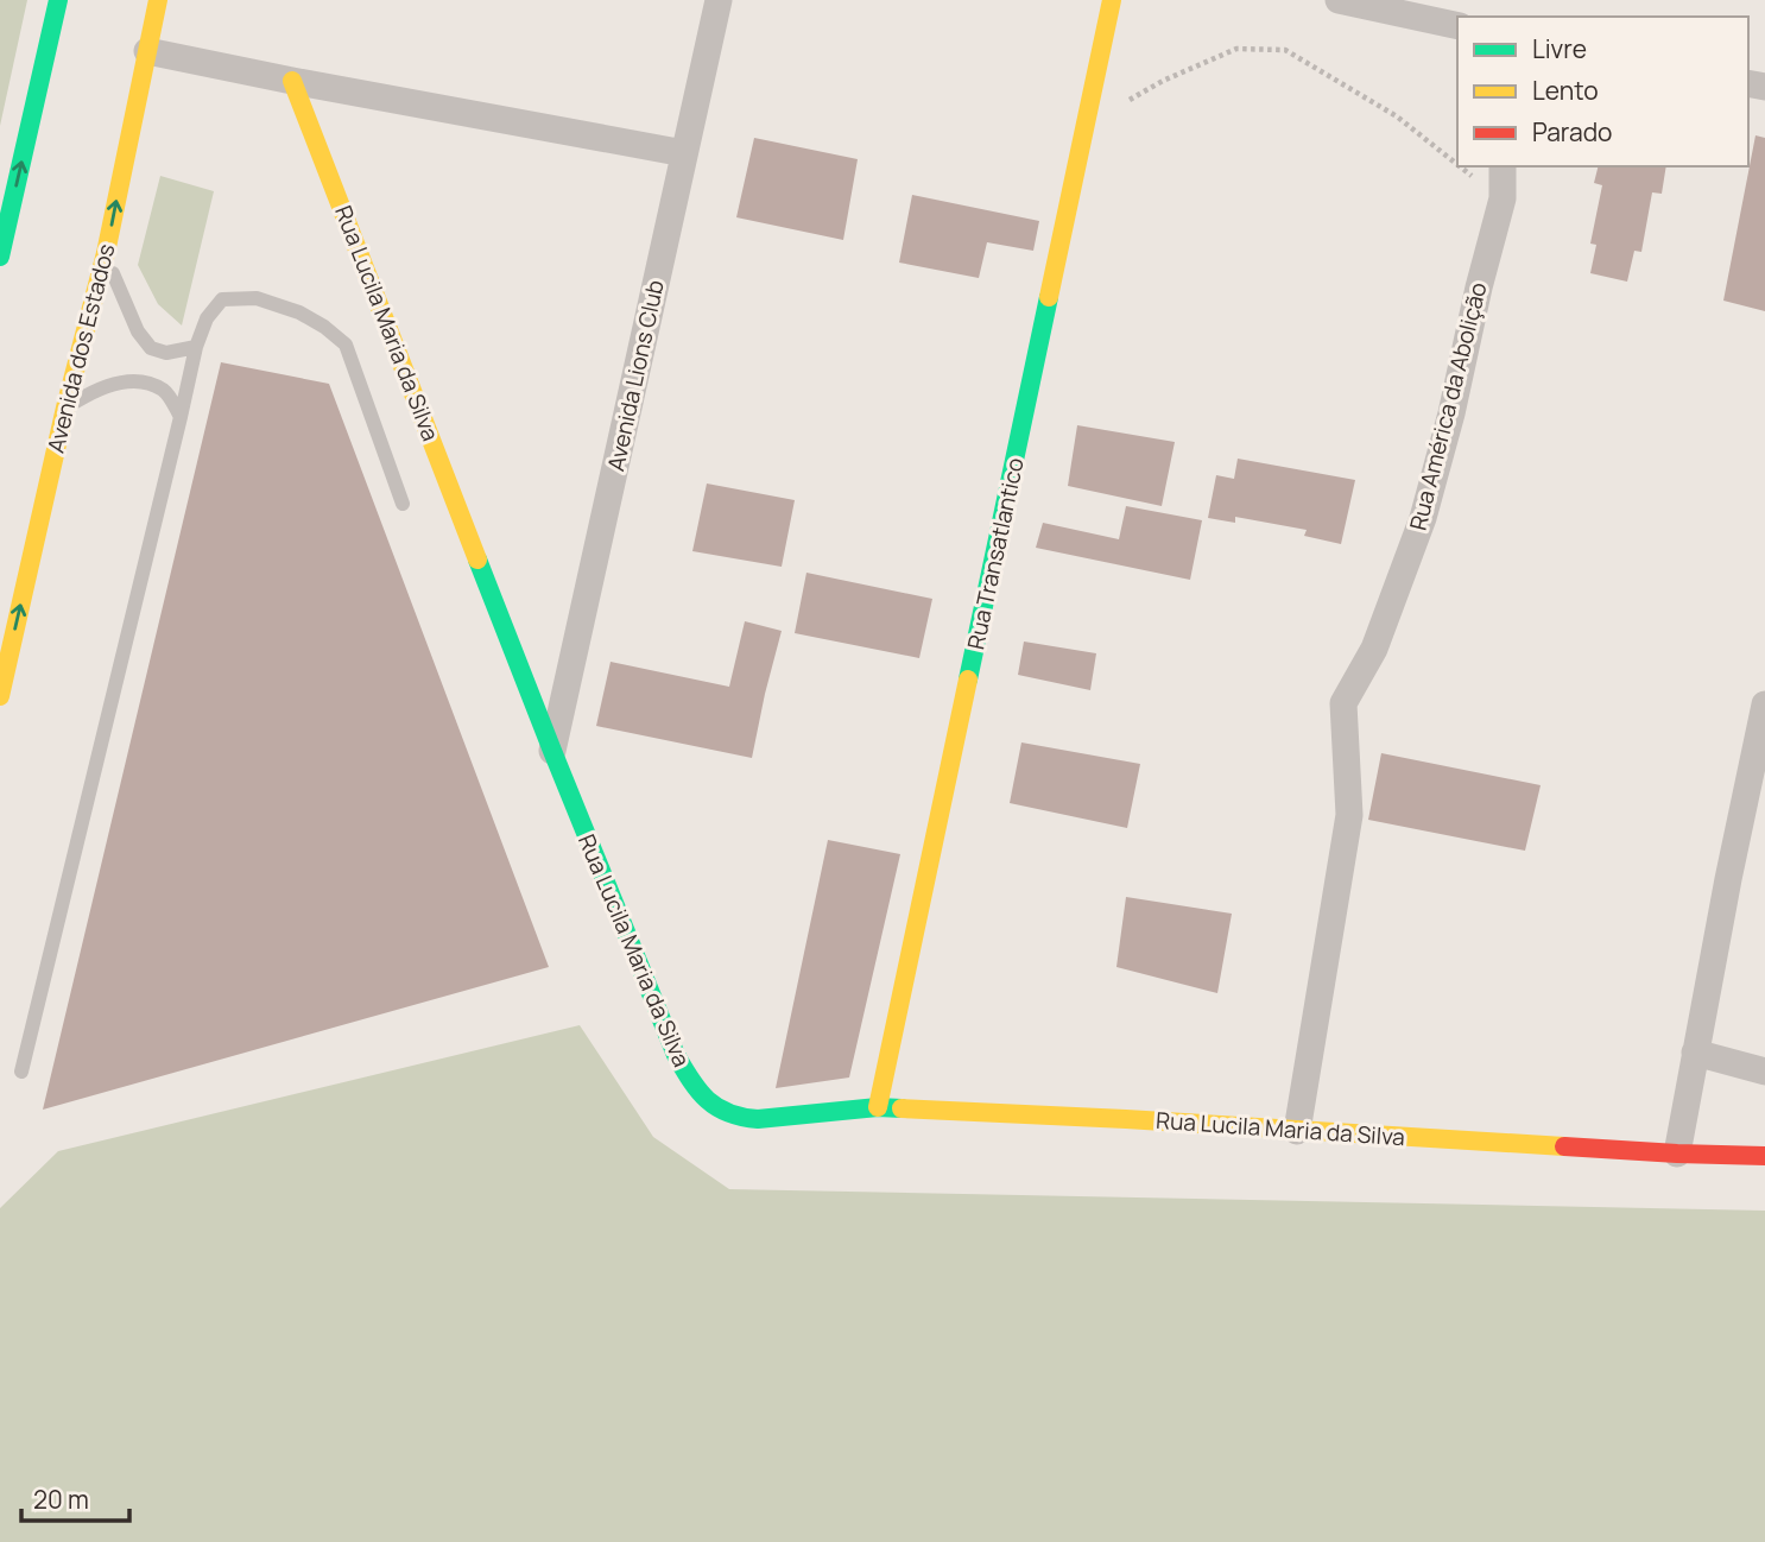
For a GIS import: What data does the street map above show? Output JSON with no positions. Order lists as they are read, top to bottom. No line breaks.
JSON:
{"streets":{"main road":["Rua Lucila Maria da Silva","Avenida dos Estados","Rua Transatlantico"],"street":["Avenida Lions Club","Rua América da Abolição"]},"crossings":[["Rua Lucila Maria da Silva","Avenida Lions Club"],["Rua Lucila Maria da Silva","Rua América da Abolição"],["Rua Lucila Maria da Silva","Rua Transatlantico"]],"legend":["Livre","Lento","Parado"],"scale_bar":"20 m"}
